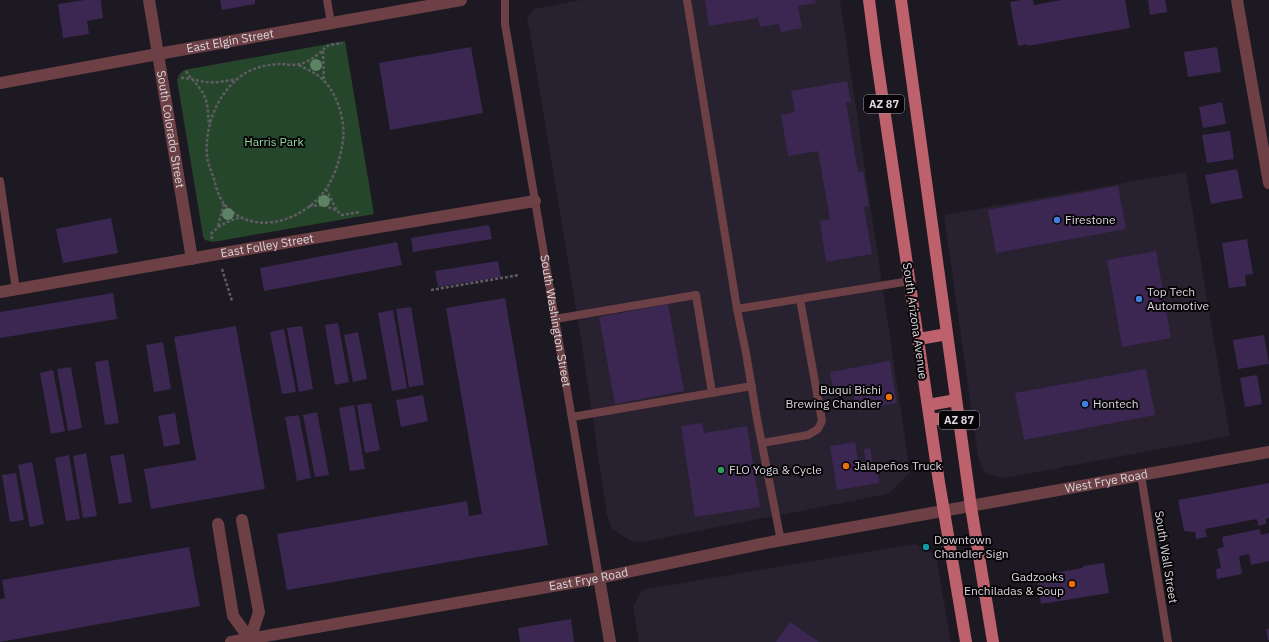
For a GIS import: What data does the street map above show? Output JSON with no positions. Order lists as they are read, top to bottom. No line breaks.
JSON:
{"streets":{"main road":["AZ 87","South Arizona Avenue"],"street":["East Elgin Street","South Colorado Street","East Folley Street","South Washington Street","West Frye Road","East Frye Road"],"lane":["South Wall Street"]},"crossings":[["East Elgin Street","South Colorado Street"],["AZ 87","West Frye Road"],["South Colorado Street","East Folley Street"],["East Folley Street","South Washington Street"],["South Washington Street","East Frye Road"],["South Arizona Avenue","West Frye Road"],["South Arizona Avenue","East Frye Road"],["West Frye Road","South Wall Street"],["West Frye Road","East Frye Road"]],"parks":["Harris Park"],"places":["Firestone","Top Tech Automotive","Buqui Bichi Brewing Chandler","Hontech","Jalapeños Truck","FLO Yoga & Cycle","Downtown Chandler Sign","Gadzooks Enchiladas & Soup"]}
